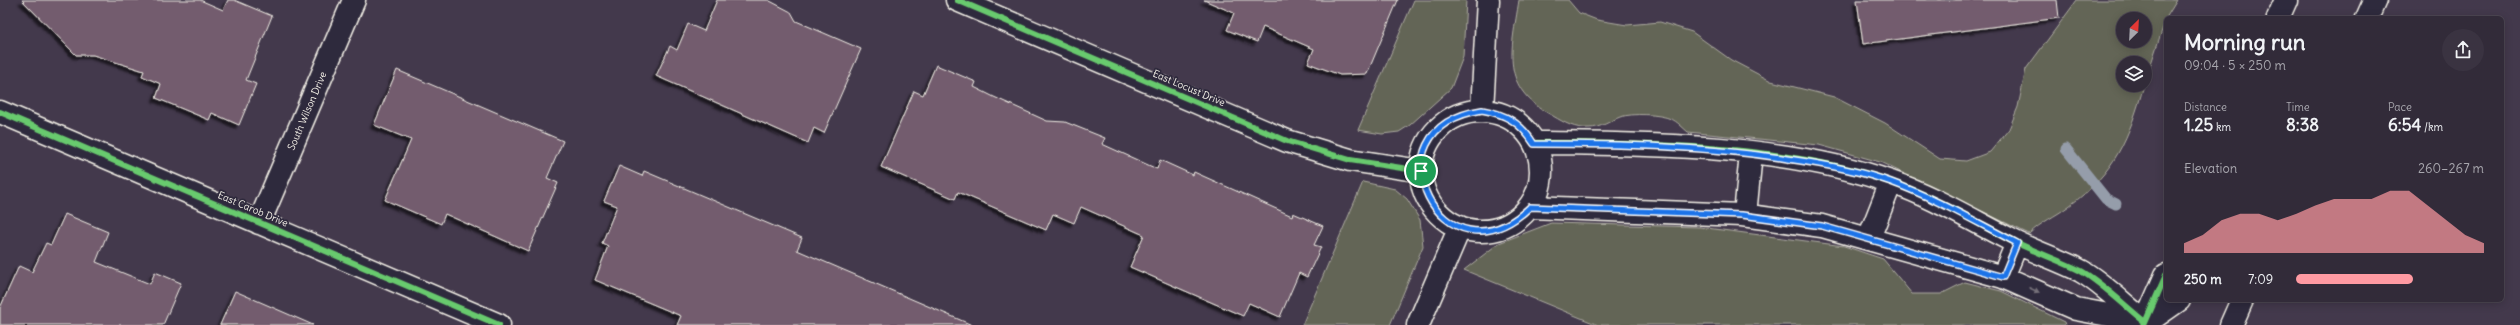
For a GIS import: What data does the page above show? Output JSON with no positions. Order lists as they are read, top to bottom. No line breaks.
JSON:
{"streets":{"street":["East Locust Drive","South Wilson Drive","East Carob Drive"]},"crossings":[["South Wilson Drive","East Carob Drive"]],"north":"top right","page":{"heading":["Morning run","09:04 · 5 × 250 m"],"stats":[["Distance","1.25 km"],["Time","8:38"],["Pace","6:54 /km"]],"chart":["Elevation","260–267 m"],"list":[{"name":"250 m","note":"7:09"}]}}
